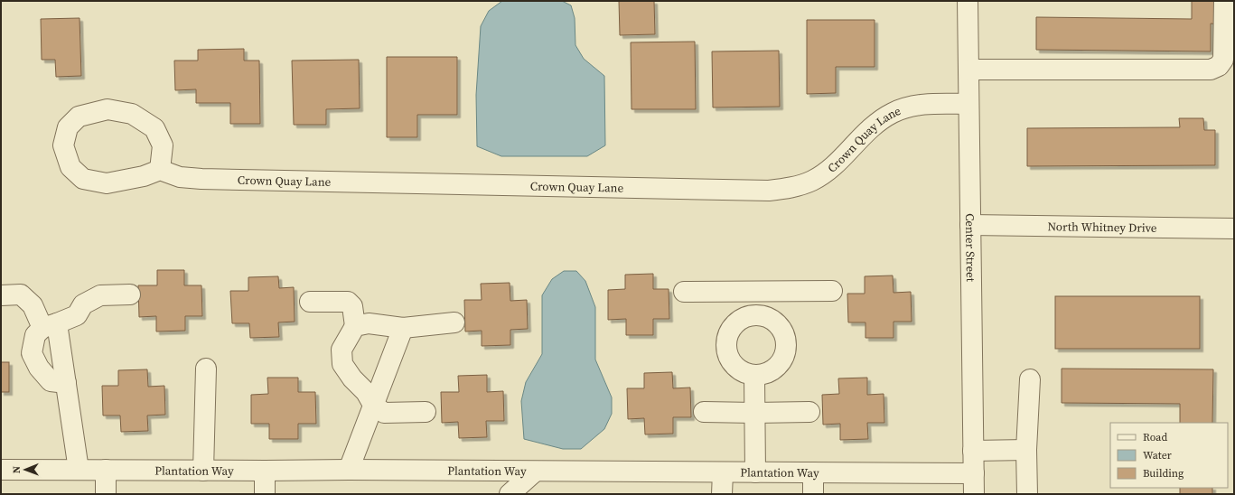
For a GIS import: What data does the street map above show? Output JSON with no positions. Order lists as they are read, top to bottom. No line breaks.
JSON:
{"streets":{"street":["Crown Quay Lane","North Whitney Drive","Center Street","Plantation Way"]},"crossings":[["Crown Quay Lane","Center Street"],["North Whitney Drive","Center Street"],["Center Street","Plantation Way"]],"legend":["Road","Water","Building"],"north":"left"}
